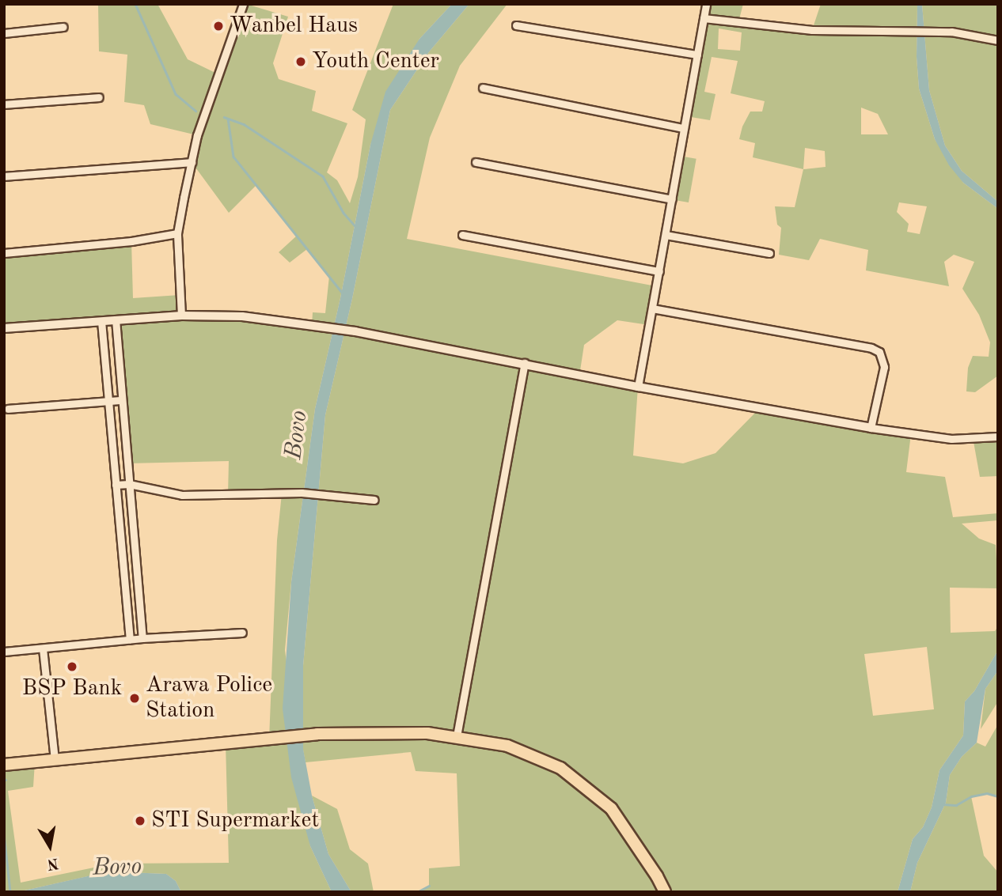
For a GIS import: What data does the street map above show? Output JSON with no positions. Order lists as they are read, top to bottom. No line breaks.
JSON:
{"water":["Bovo"],"places":["Wanbel Haus","Youth Center","BSP Bank","Arawa Police Station","STI Supermarket"],"north":"bottom"}
